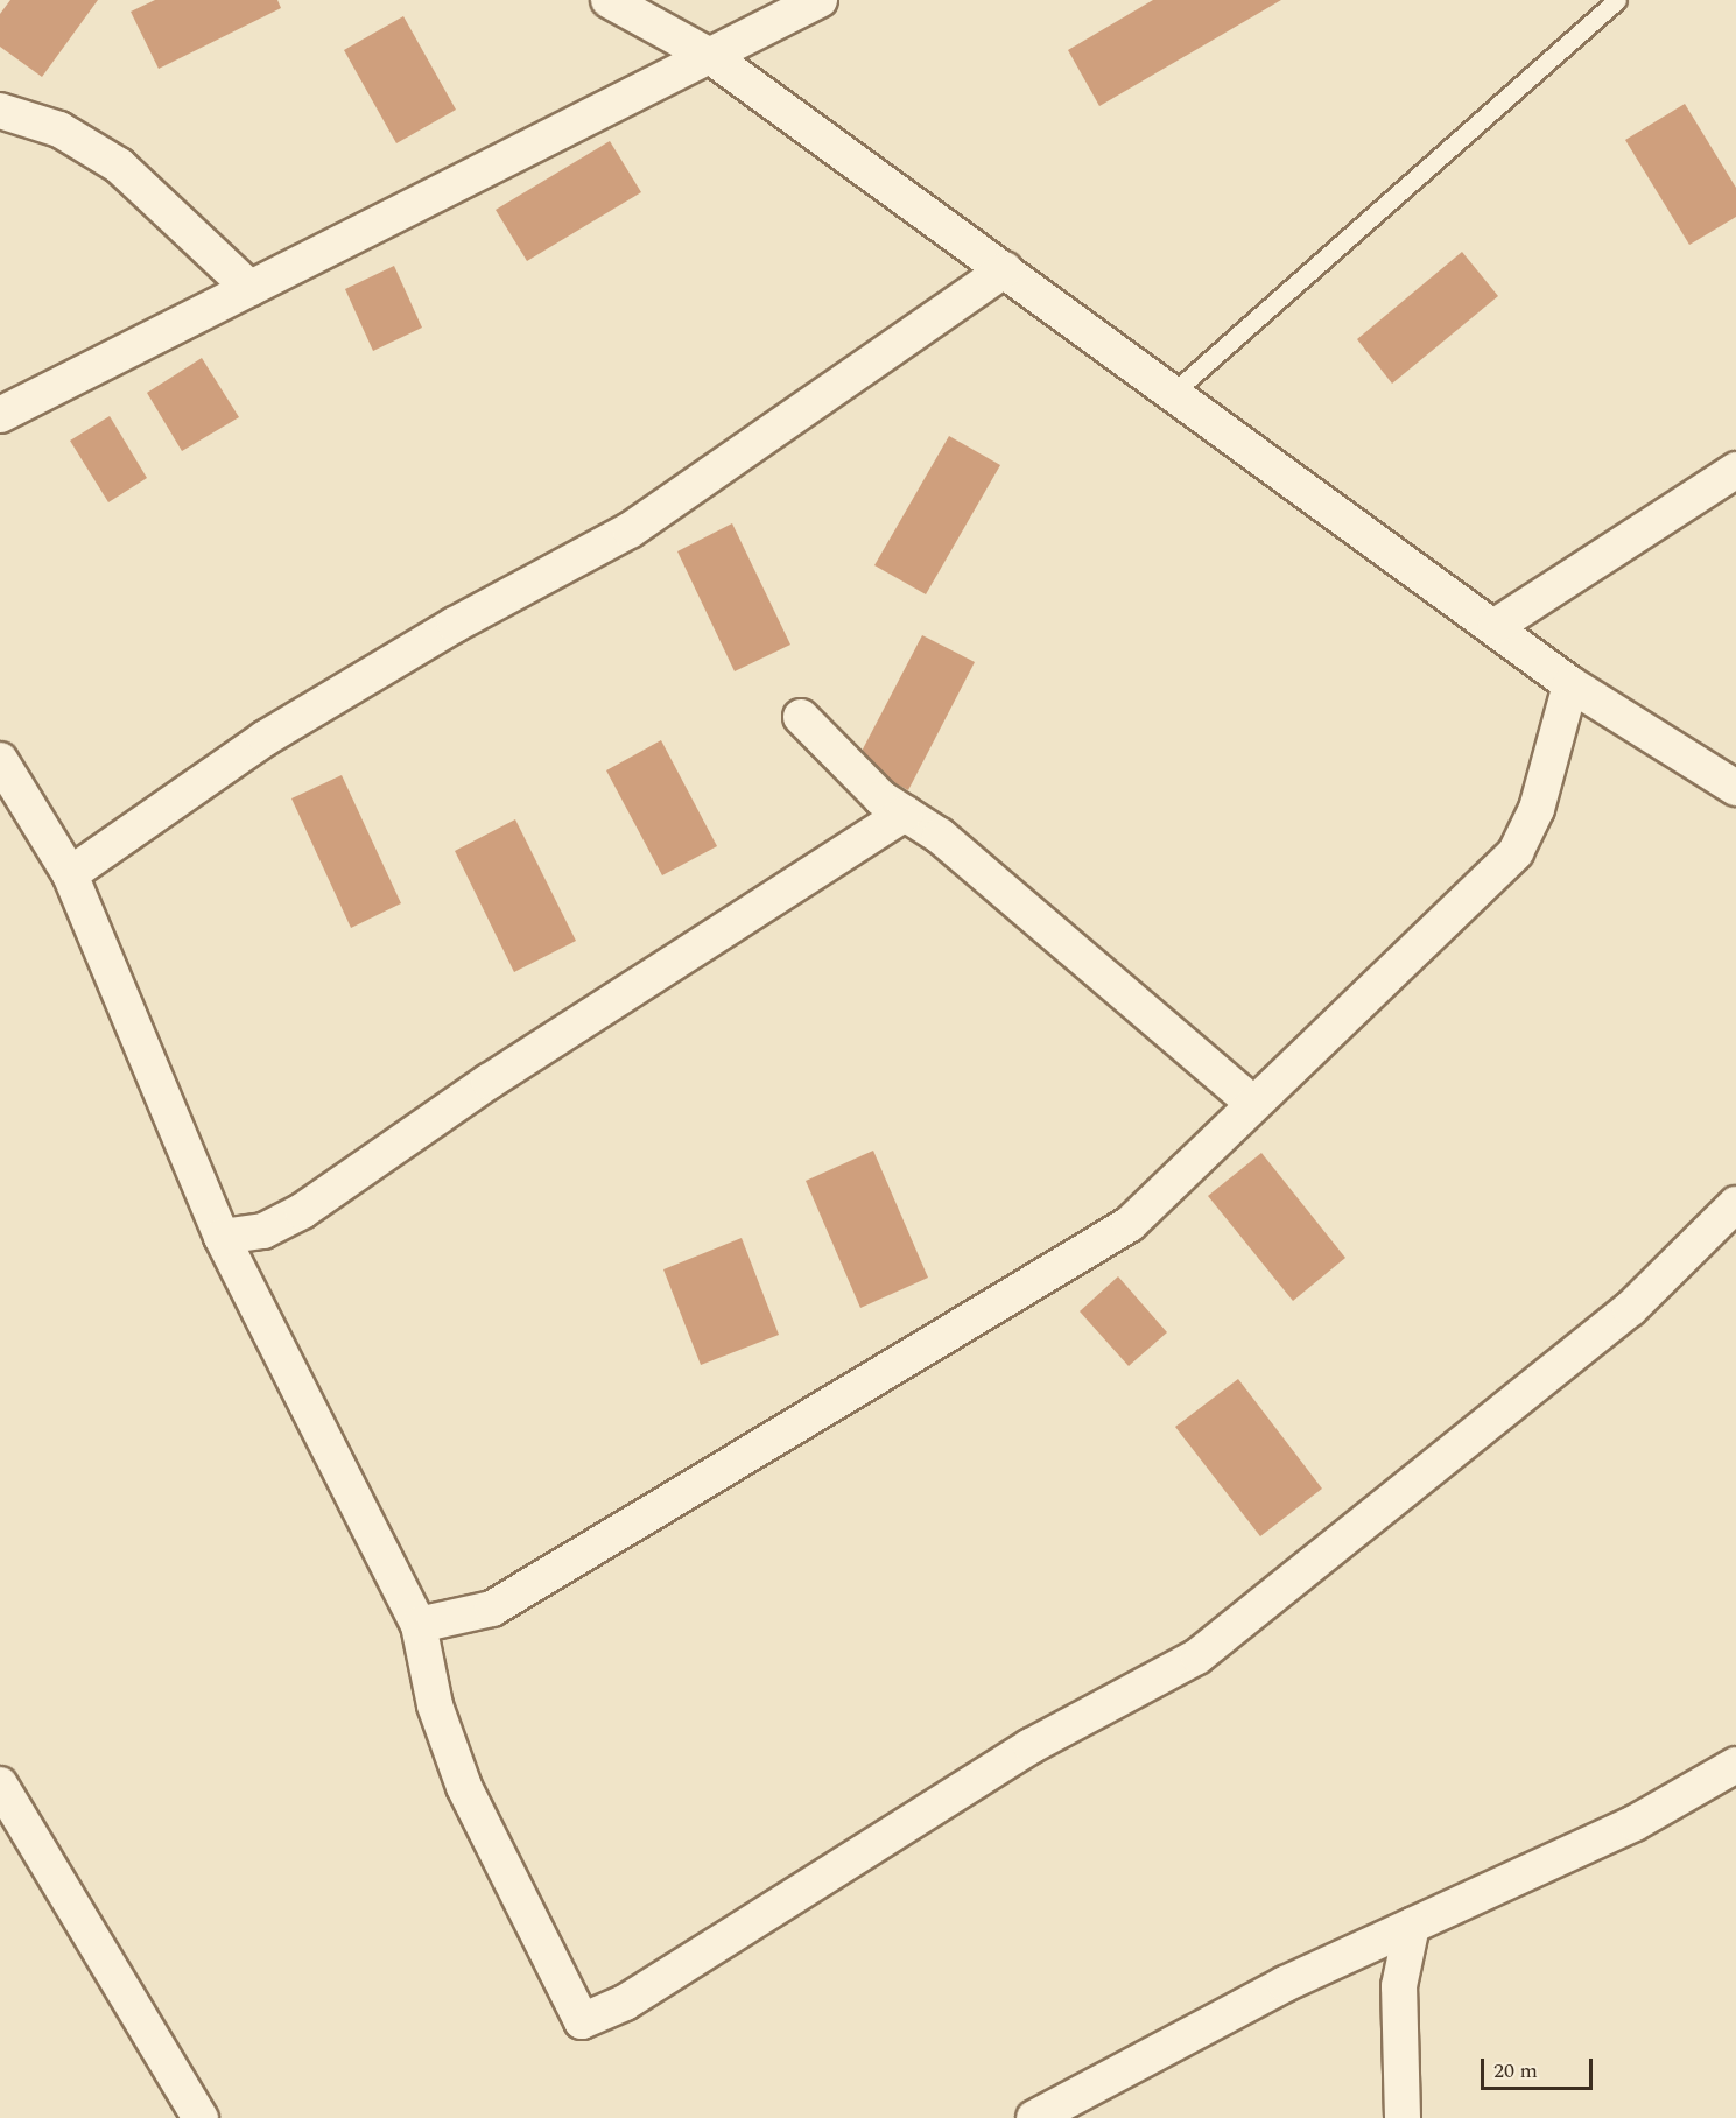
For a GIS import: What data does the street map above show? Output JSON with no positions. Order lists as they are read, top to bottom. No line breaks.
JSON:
{"scale_bar":"20 m"}
